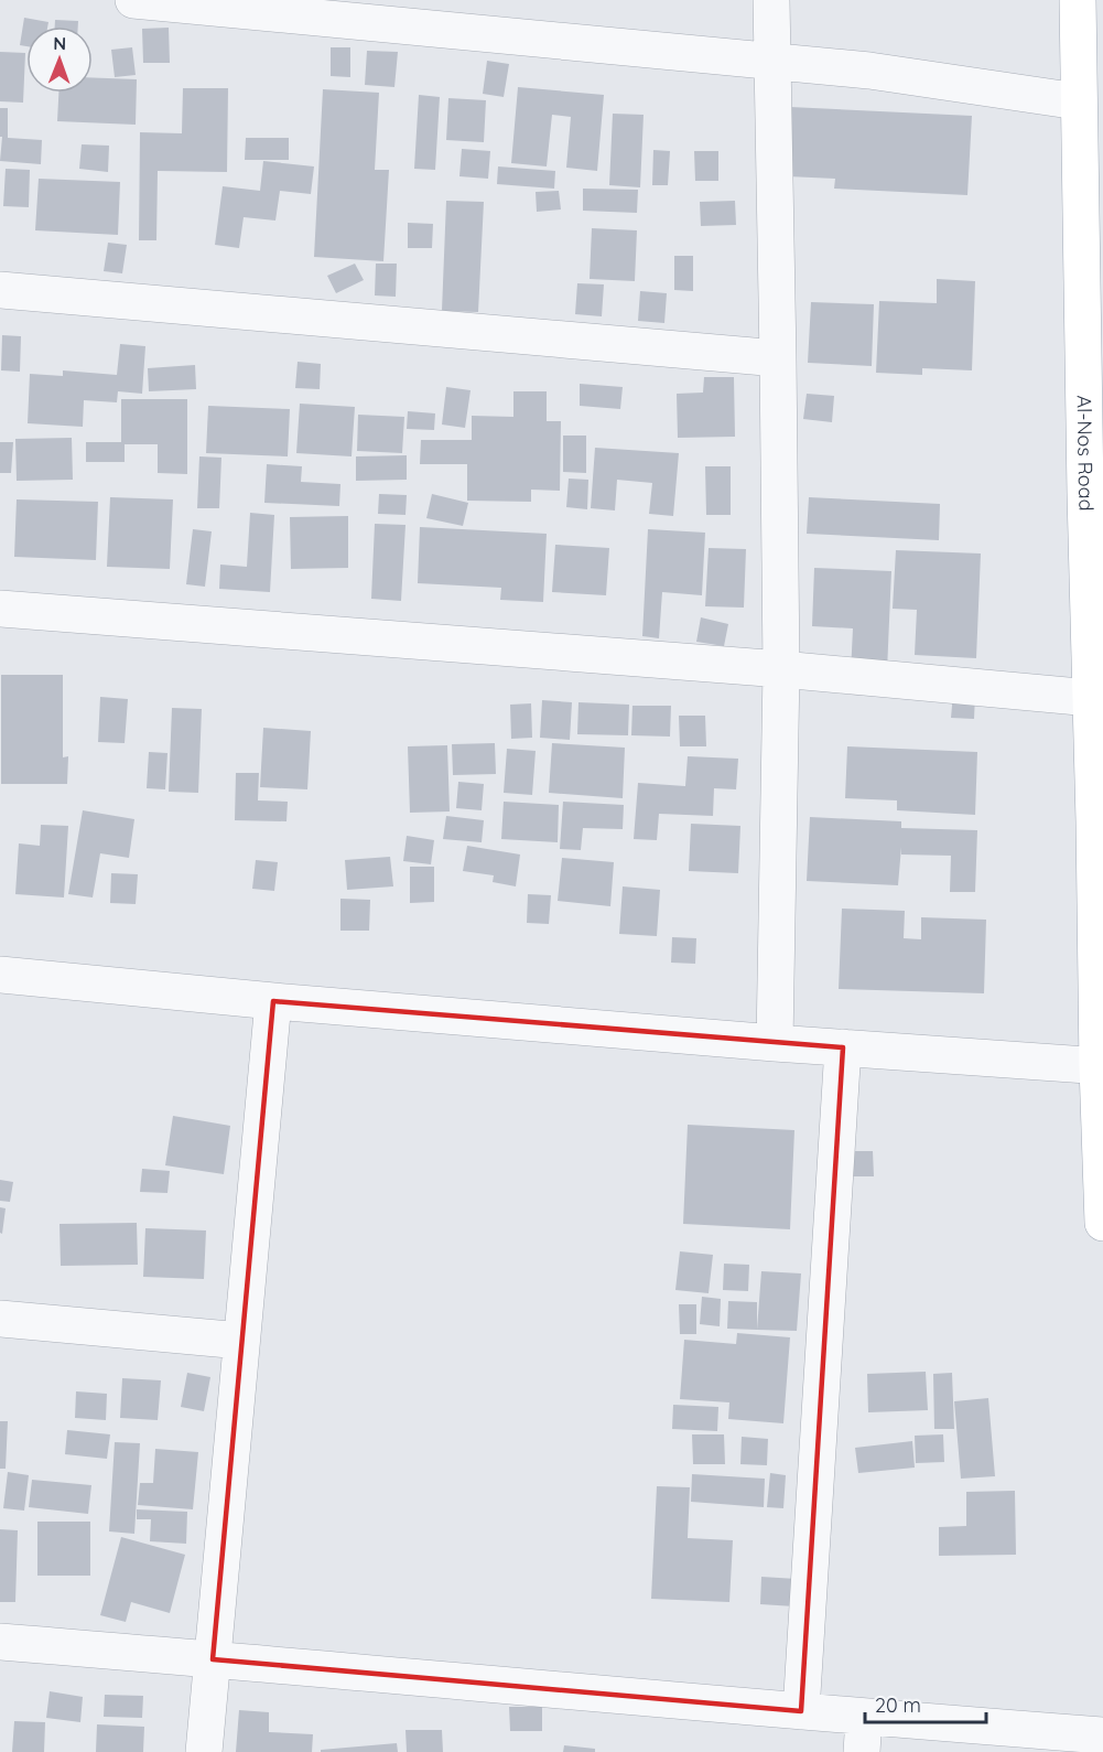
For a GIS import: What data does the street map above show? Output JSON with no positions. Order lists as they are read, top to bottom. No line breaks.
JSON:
{"streets":{"main road":["Al-Nos Road"]},"scale_bar":"20 m","north":"top"}
